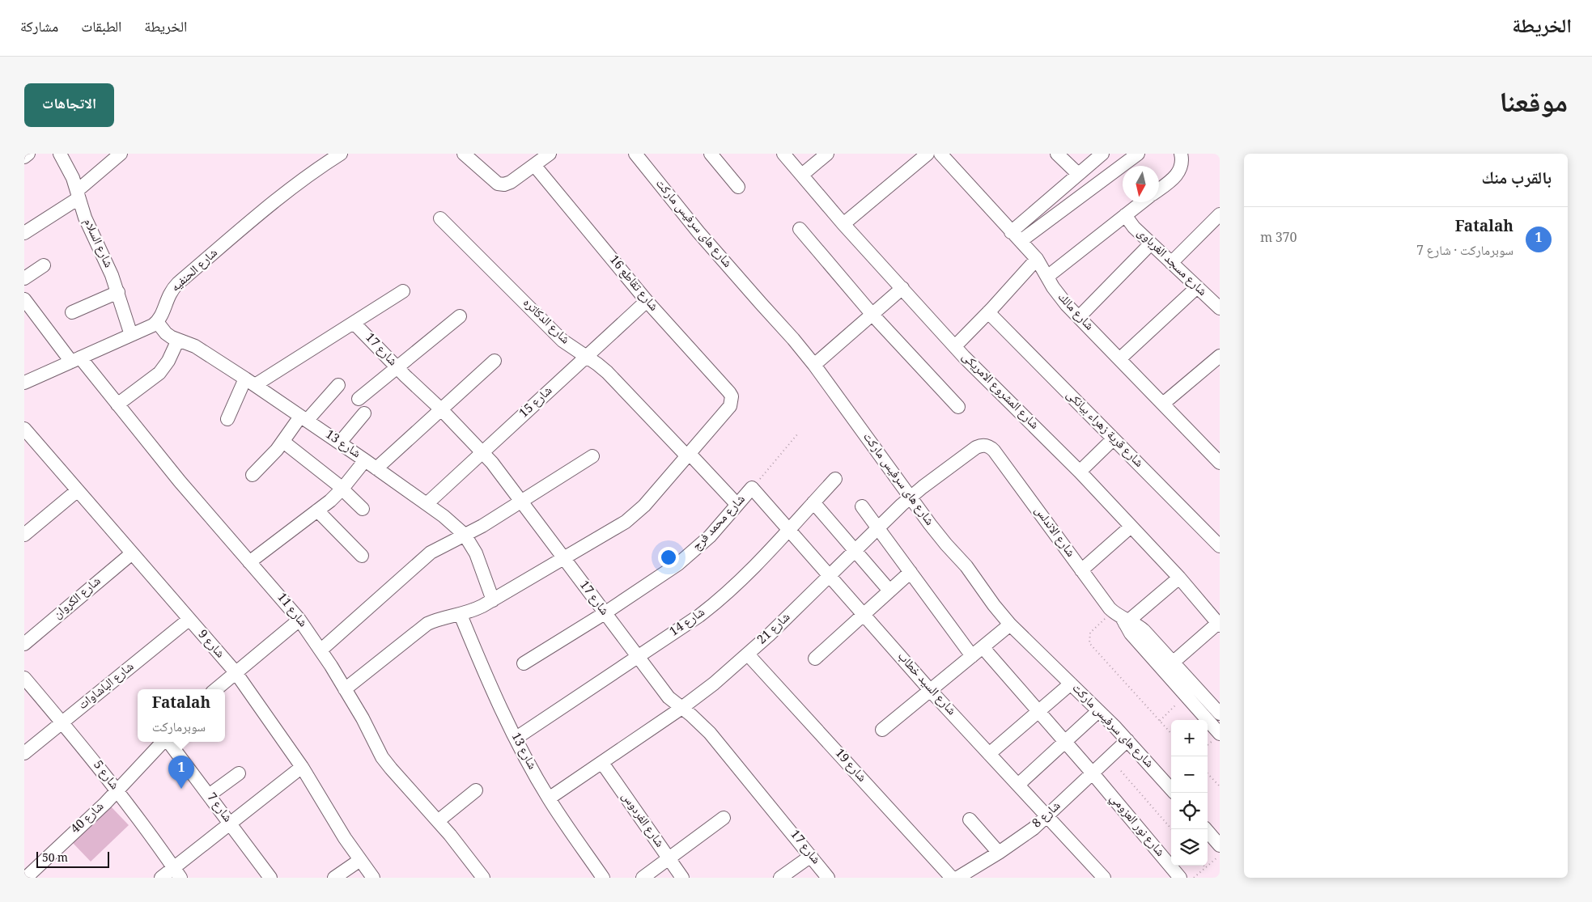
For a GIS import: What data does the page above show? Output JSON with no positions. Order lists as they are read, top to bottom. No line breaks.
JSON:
{"streets":{"street":["شارع هاى سرفيس ماركت","شارع السلام","شارع مسجد الغرباوى","شارع الحنفيه","شارع تقاطع 16","شارع مالك","شارع الدكاتره","شارع 17","شارع المشروع الامريكى","شارع 15","شارع قرية زهراء بيانكى","شارع 13","شارع محمد فرج","شارع الاندلس","شارع الكروان","شارع 11","شارع 14","شارع 21","شارع 9","شارع السيد خطاب","شارع الباشاوات","شارع 19","شارع 5","شارع 7","شارع 8","شارع 40","شارع الفردوس","شارع نور العزومي"]},"crossings":[["شارع هاى سرفيس ماركت","شارع 21"],["شارع هاى سرفيس ماركت","شارع 8"],["شارع الحنفيه","شارع 13"],["شارع تقاطع 16","شارع الدكاتره"],["شارع تقاطع 16","شارع 15"],["شارع الدكاتره","شارع 15"],["شارع الدكاتره","شارع محمد فرج"],["شارع 17","شارع 15"],["شارع 17","شارع محمد فرج"],["شارع 17","شارع 14"],["شارع 17","شارع 21"],["شارع 15","شارع 13"],["شارع 13","شارع 14"],["شارع 13","شارع 21"],["شارع محمد فرج","شارع السيد خطاب"],["شارع الاندلس","شارع 21"],["شارع الكروان","شارع 9"],["شارع 14","شارع السيد خطاب"],["شارع 21","شارع السيد خطاب"],["شارع 21","شارع 19"],["شارع 21","شارع الفردوس"],["شارع 9","شارع الباشاوات"],["شارع السيد خطاب","شارع 8"],["شارع الباشاوات","شارع 5"],["شارع 5","شارع 40"],["شارع 8","شارع نور العزومي"]],"scale_bar":"50 m","north":"bottom","page":{"header":"الخريطة","nav":["الخريطة","الطبقات","مشاركة"],"title":"موقعنا","buttons":"الاتجاهات","heading":"بالقرب منك","list":[{"mark":"1","name":"Fatalah","note":"سوبرماركت · شارع 7","value":"370 m"}],"popup":["Fatalah","سوبرماركت"],"map_buttons":["+","−"],"pins":"1","scale":"50 m"}}
